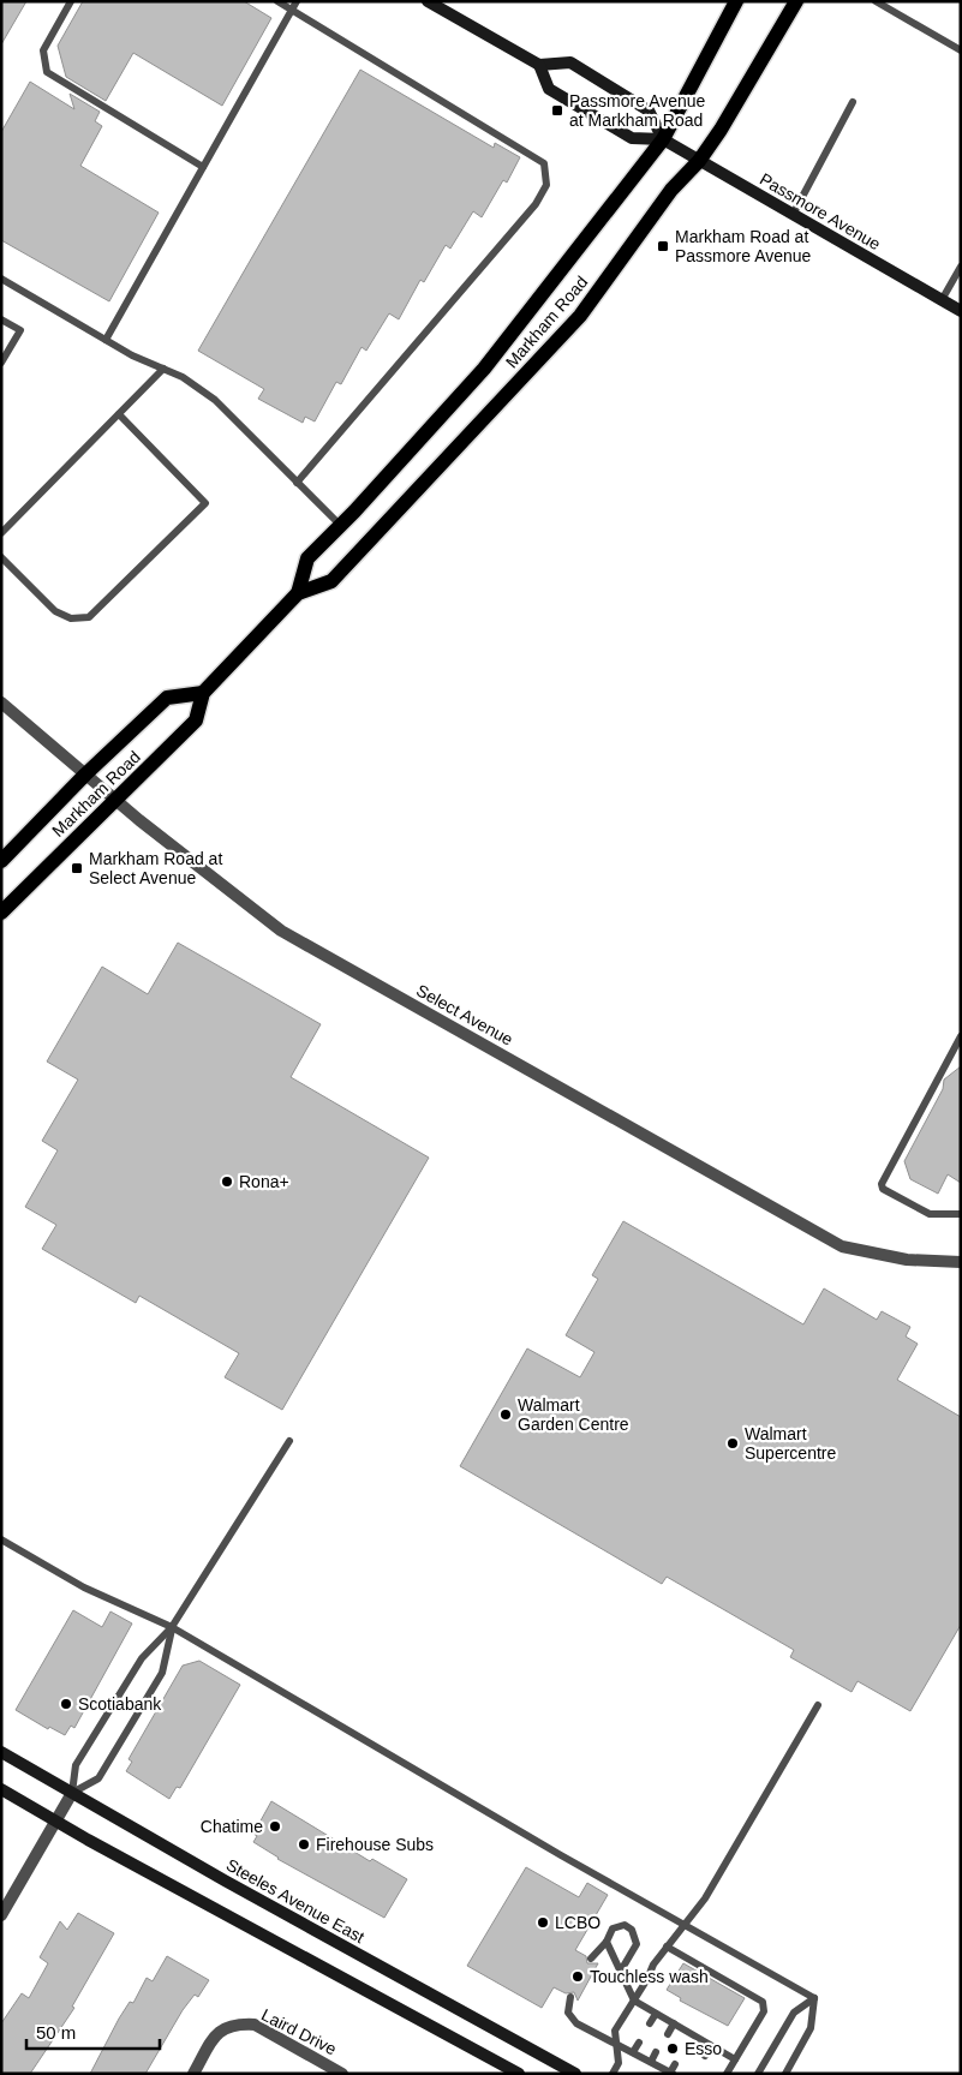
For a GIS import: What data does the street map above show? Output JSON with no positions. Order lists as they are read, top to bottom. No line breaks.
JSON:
{"streets":{"main road":["Passmore Avenue","Markham Road","Steeles Avenue East"],"street":["Select Avenue","Laird Drive"]},"crossings":[["Passmore Avenue","Markham Road"],["Markham Road","Select Avenue"]],"places":{"transit":["Passmore Avenue at Markham Road","Markham Road at Passmore Avenue","Markham Road at Select Avenue"],"other":["Rona+","Walmart Garden Centre","Walmart Supercentre","Scotiabank","Chatime","Firehouse Subs","LCBO","Touchless wash","Esso"]},"scale_bar":"50 m"}
